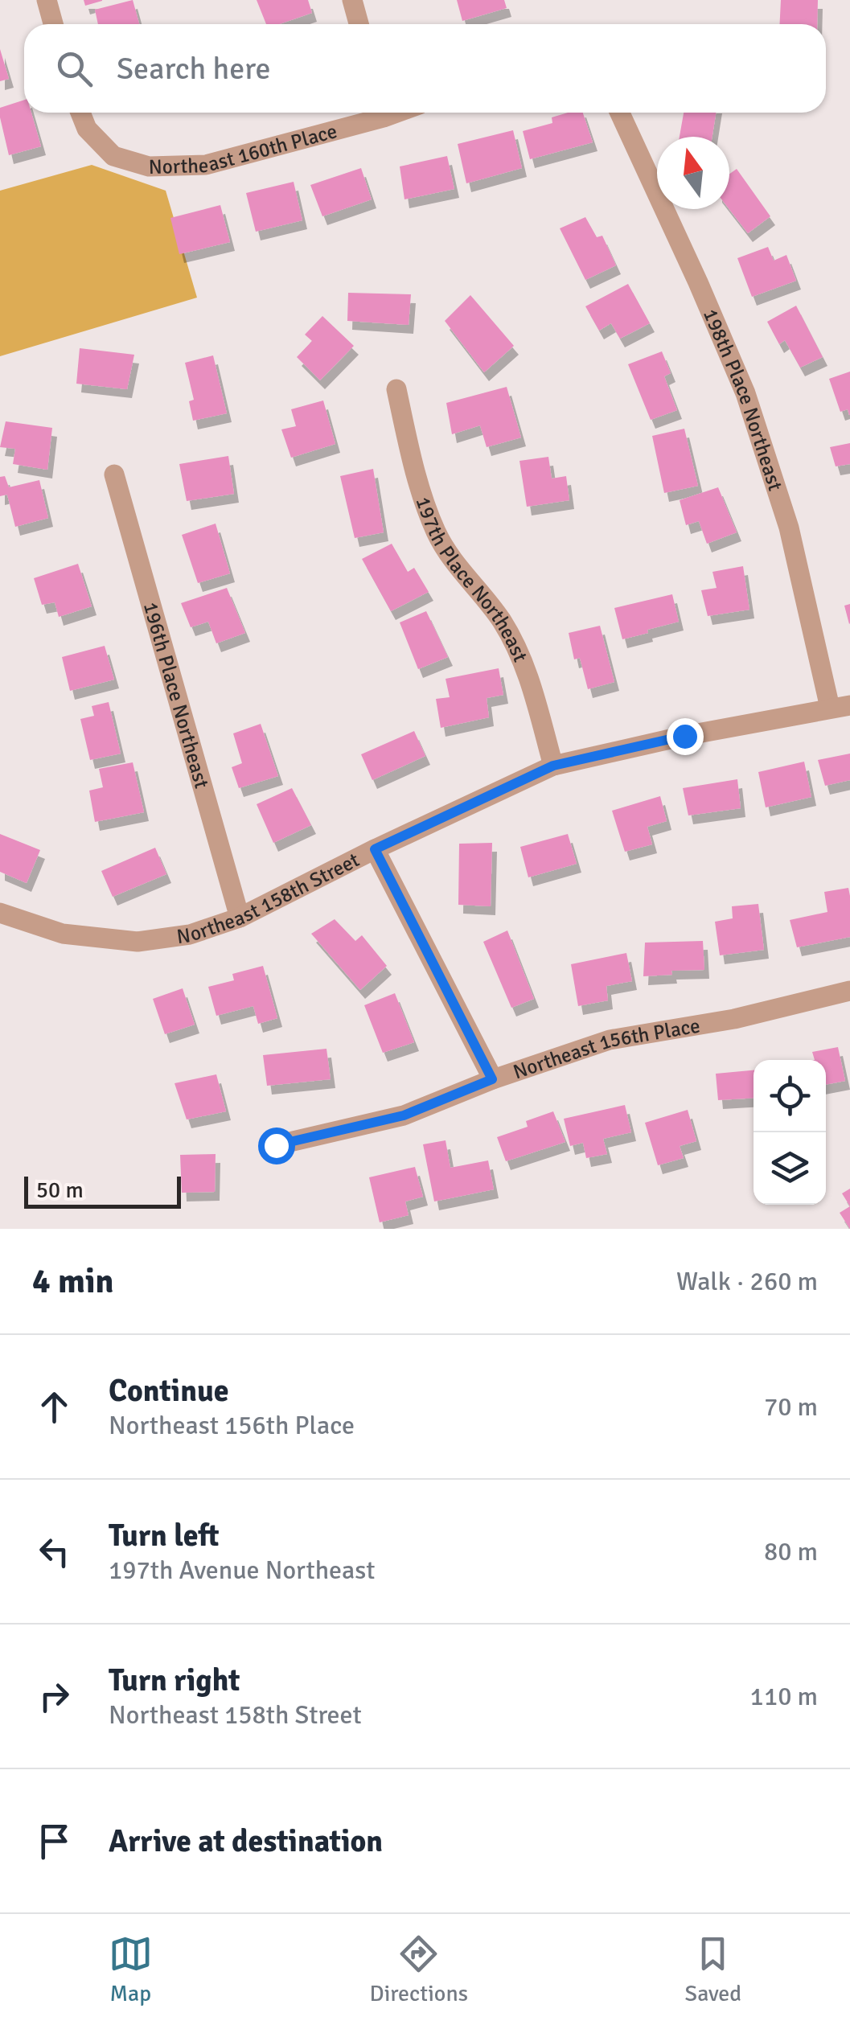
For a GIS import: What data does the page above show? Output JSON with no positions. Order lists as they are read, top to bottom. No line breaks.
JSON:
{"streets":{"street":["Northeast 160th Place","198th Place Northeast","197th Place Northeast","196th Place Northeast","Northeast 158th Street","Northeast 156th Place"]},"crossings":[["198th Place Northeast","Northeast 158th Street"],["197th Place Northeast","Northeast 158th Street"],["196th Place Northeast","Northeast 158th Street"]],"scale_bar":"50 m","north":"top","page":{"search":"Search here","scale":"50 m","heading":["4 min","Walk · 260 m"],"list":[["Continue","Northeast 156th Place","70 m"],["Turn left","197th Avenue Northeast","80 m"],["Turn right","Northeast 158th Street","110 m"],"Arrive at destination"],"nav":["Map","Directions","Saved"]}}
